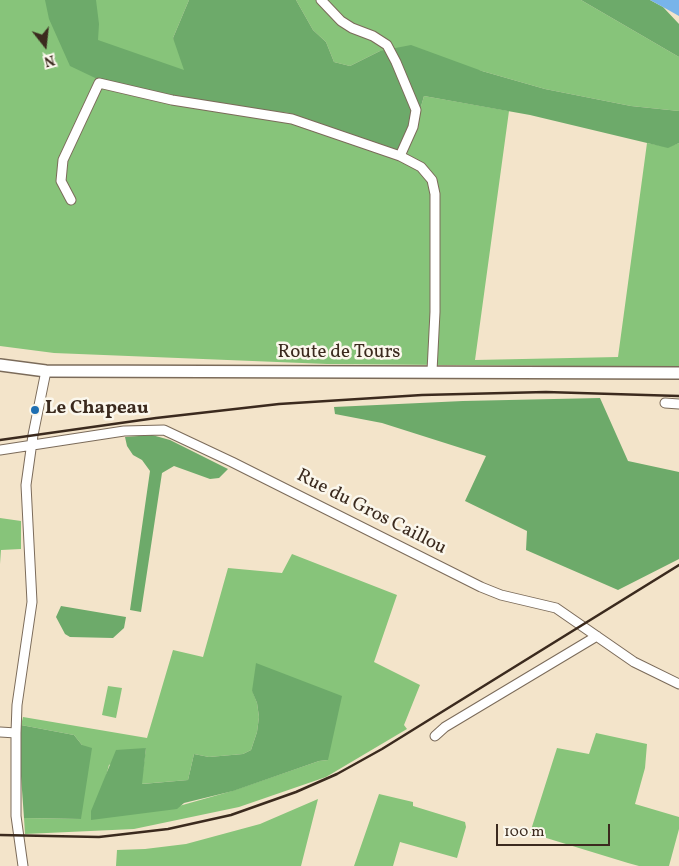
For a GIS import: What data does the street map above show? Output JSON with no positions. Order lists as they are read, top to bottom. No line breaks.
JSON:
{"streets":{"main road":["Route de Tours"],"street":["Rue du Gros Caillou"]},"places":["Le Chapeau"],"scale_bar":"100 m","north":"bottom"}
